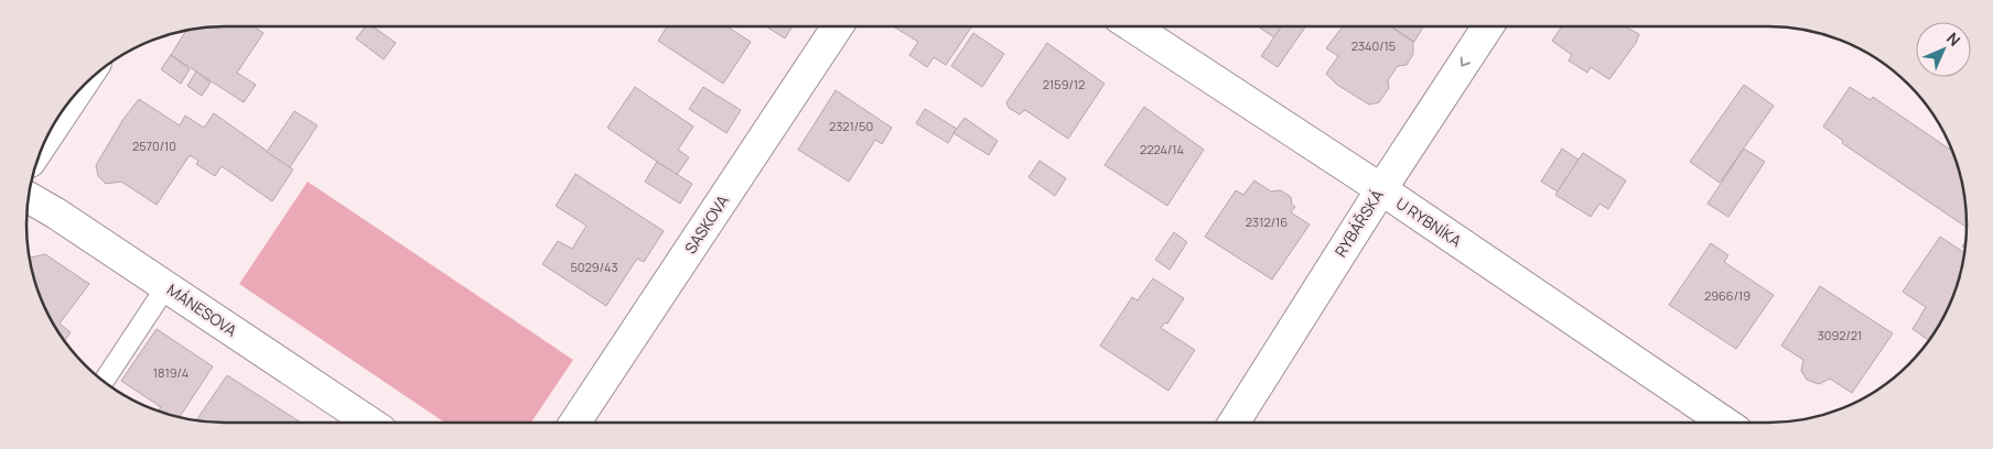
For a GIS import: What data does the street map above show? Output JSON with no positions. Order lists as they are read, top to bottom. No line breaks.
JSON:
{"streets":{"street":["U RYBNÍKA","RYBÁŘSKÁ","SASKOVA","MÁNESOVA"]},"crossings":[["U RYBNÍKA","RYBÁŘSKÁ"]],"one_way":["RYBÁŘSKÁ"],"house_numbers":["2340/15","2159/12","2321/50","2570/10","2224/14","2312/16","5029/43","2966/19","3092/21","1819/4"],"north":"top right"}
